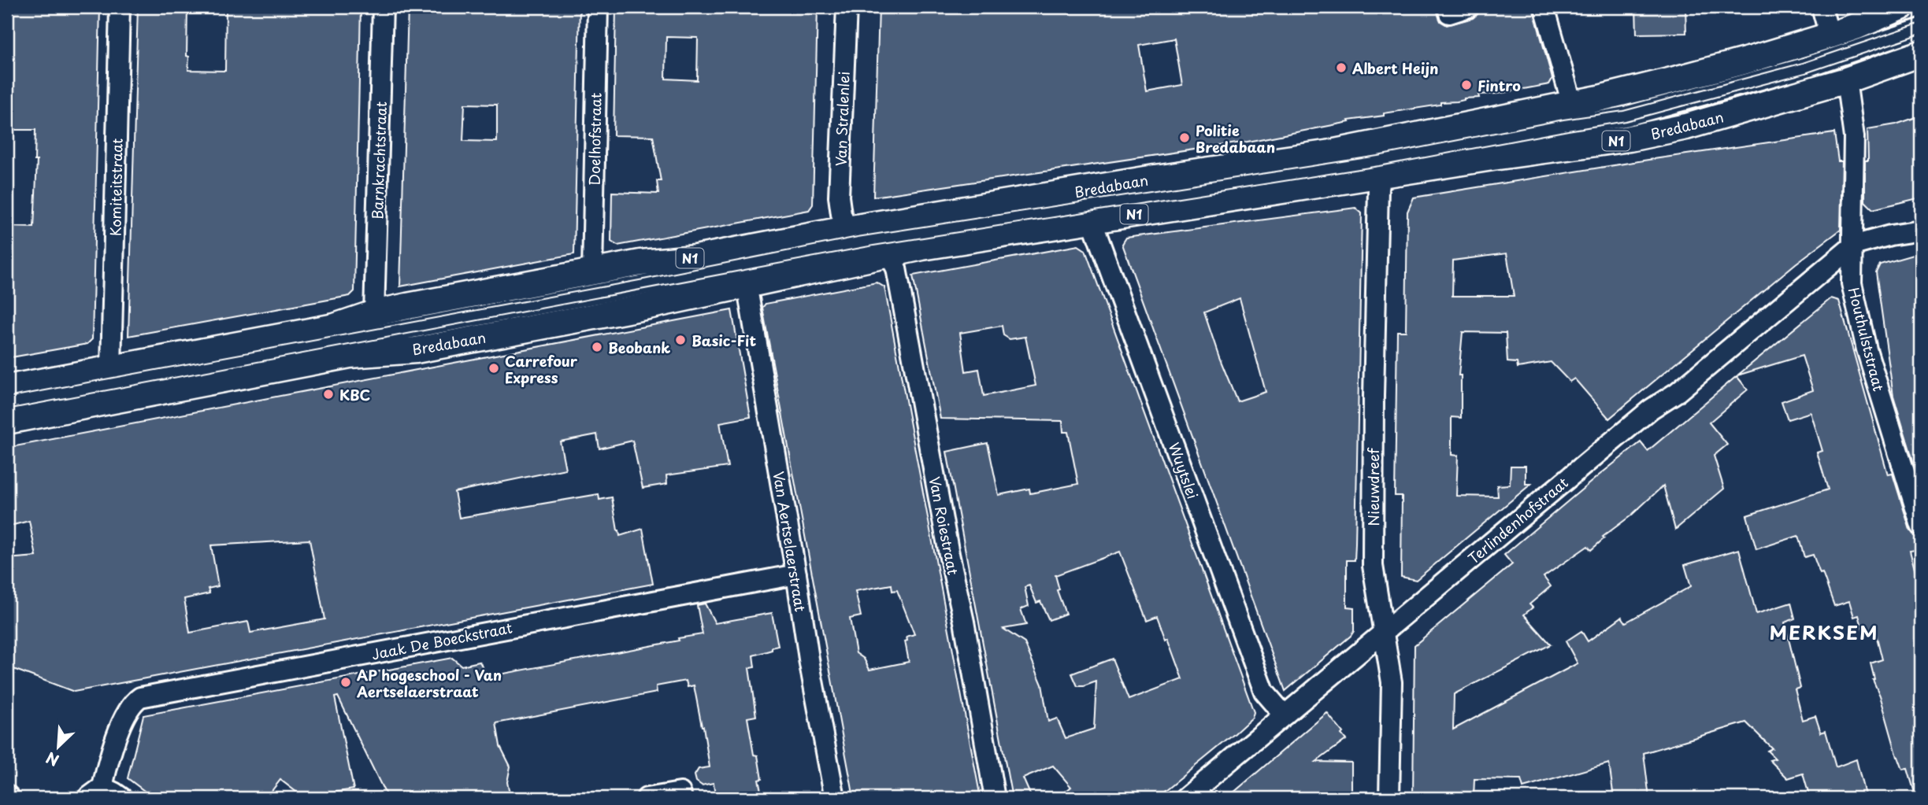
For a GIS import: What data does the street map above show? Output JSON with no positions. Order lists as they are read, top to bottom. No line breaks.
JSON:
{"streets":{"main road":["Bredabaan","N1"],"street":["Van Stralenlei","Doelhofstraat","Barnkrachtstraat","Komiteitstraat","Houthulststraat","Wuytslei","Nieuwdreef","Terlindenhofstraat","Van Roiestraat","Van Aertselaerstraat","Jaak De Boeckstraat"]},"crossings":[["Van Stralenlei","Bredabaan"],["Bredabaan","Doelhofstraat"],["Bredabaan","Barnkrachtstraat"],["Bredabaan","Komiteitstraat"],["Bredabaan","Houthulststraat"],["Bredabaan","Wuytslei"],["Bredabaan","Nieuwdreef"],["Bredabaan","Van Roiestraat"],["Bredabaan","Van Aertselaerstraat"],["Houthulststraat","Terlindenhofstraat"],["Wuytslei","Terlindenhofstraat"],["Nieuwdreef","Terlindenhofstraat"],["Van Aertselaerstraat","Jaak De Boeckstraat"]],"districts":["MERKSEM"],"places":["Albert Heijn","Fintro","Politie Bredabaan","Basic-Fit","Beobank","Carrefour Express","KBC","AP hogeschool - Van Aertselaerstraat"],"north":"bottom left"}
